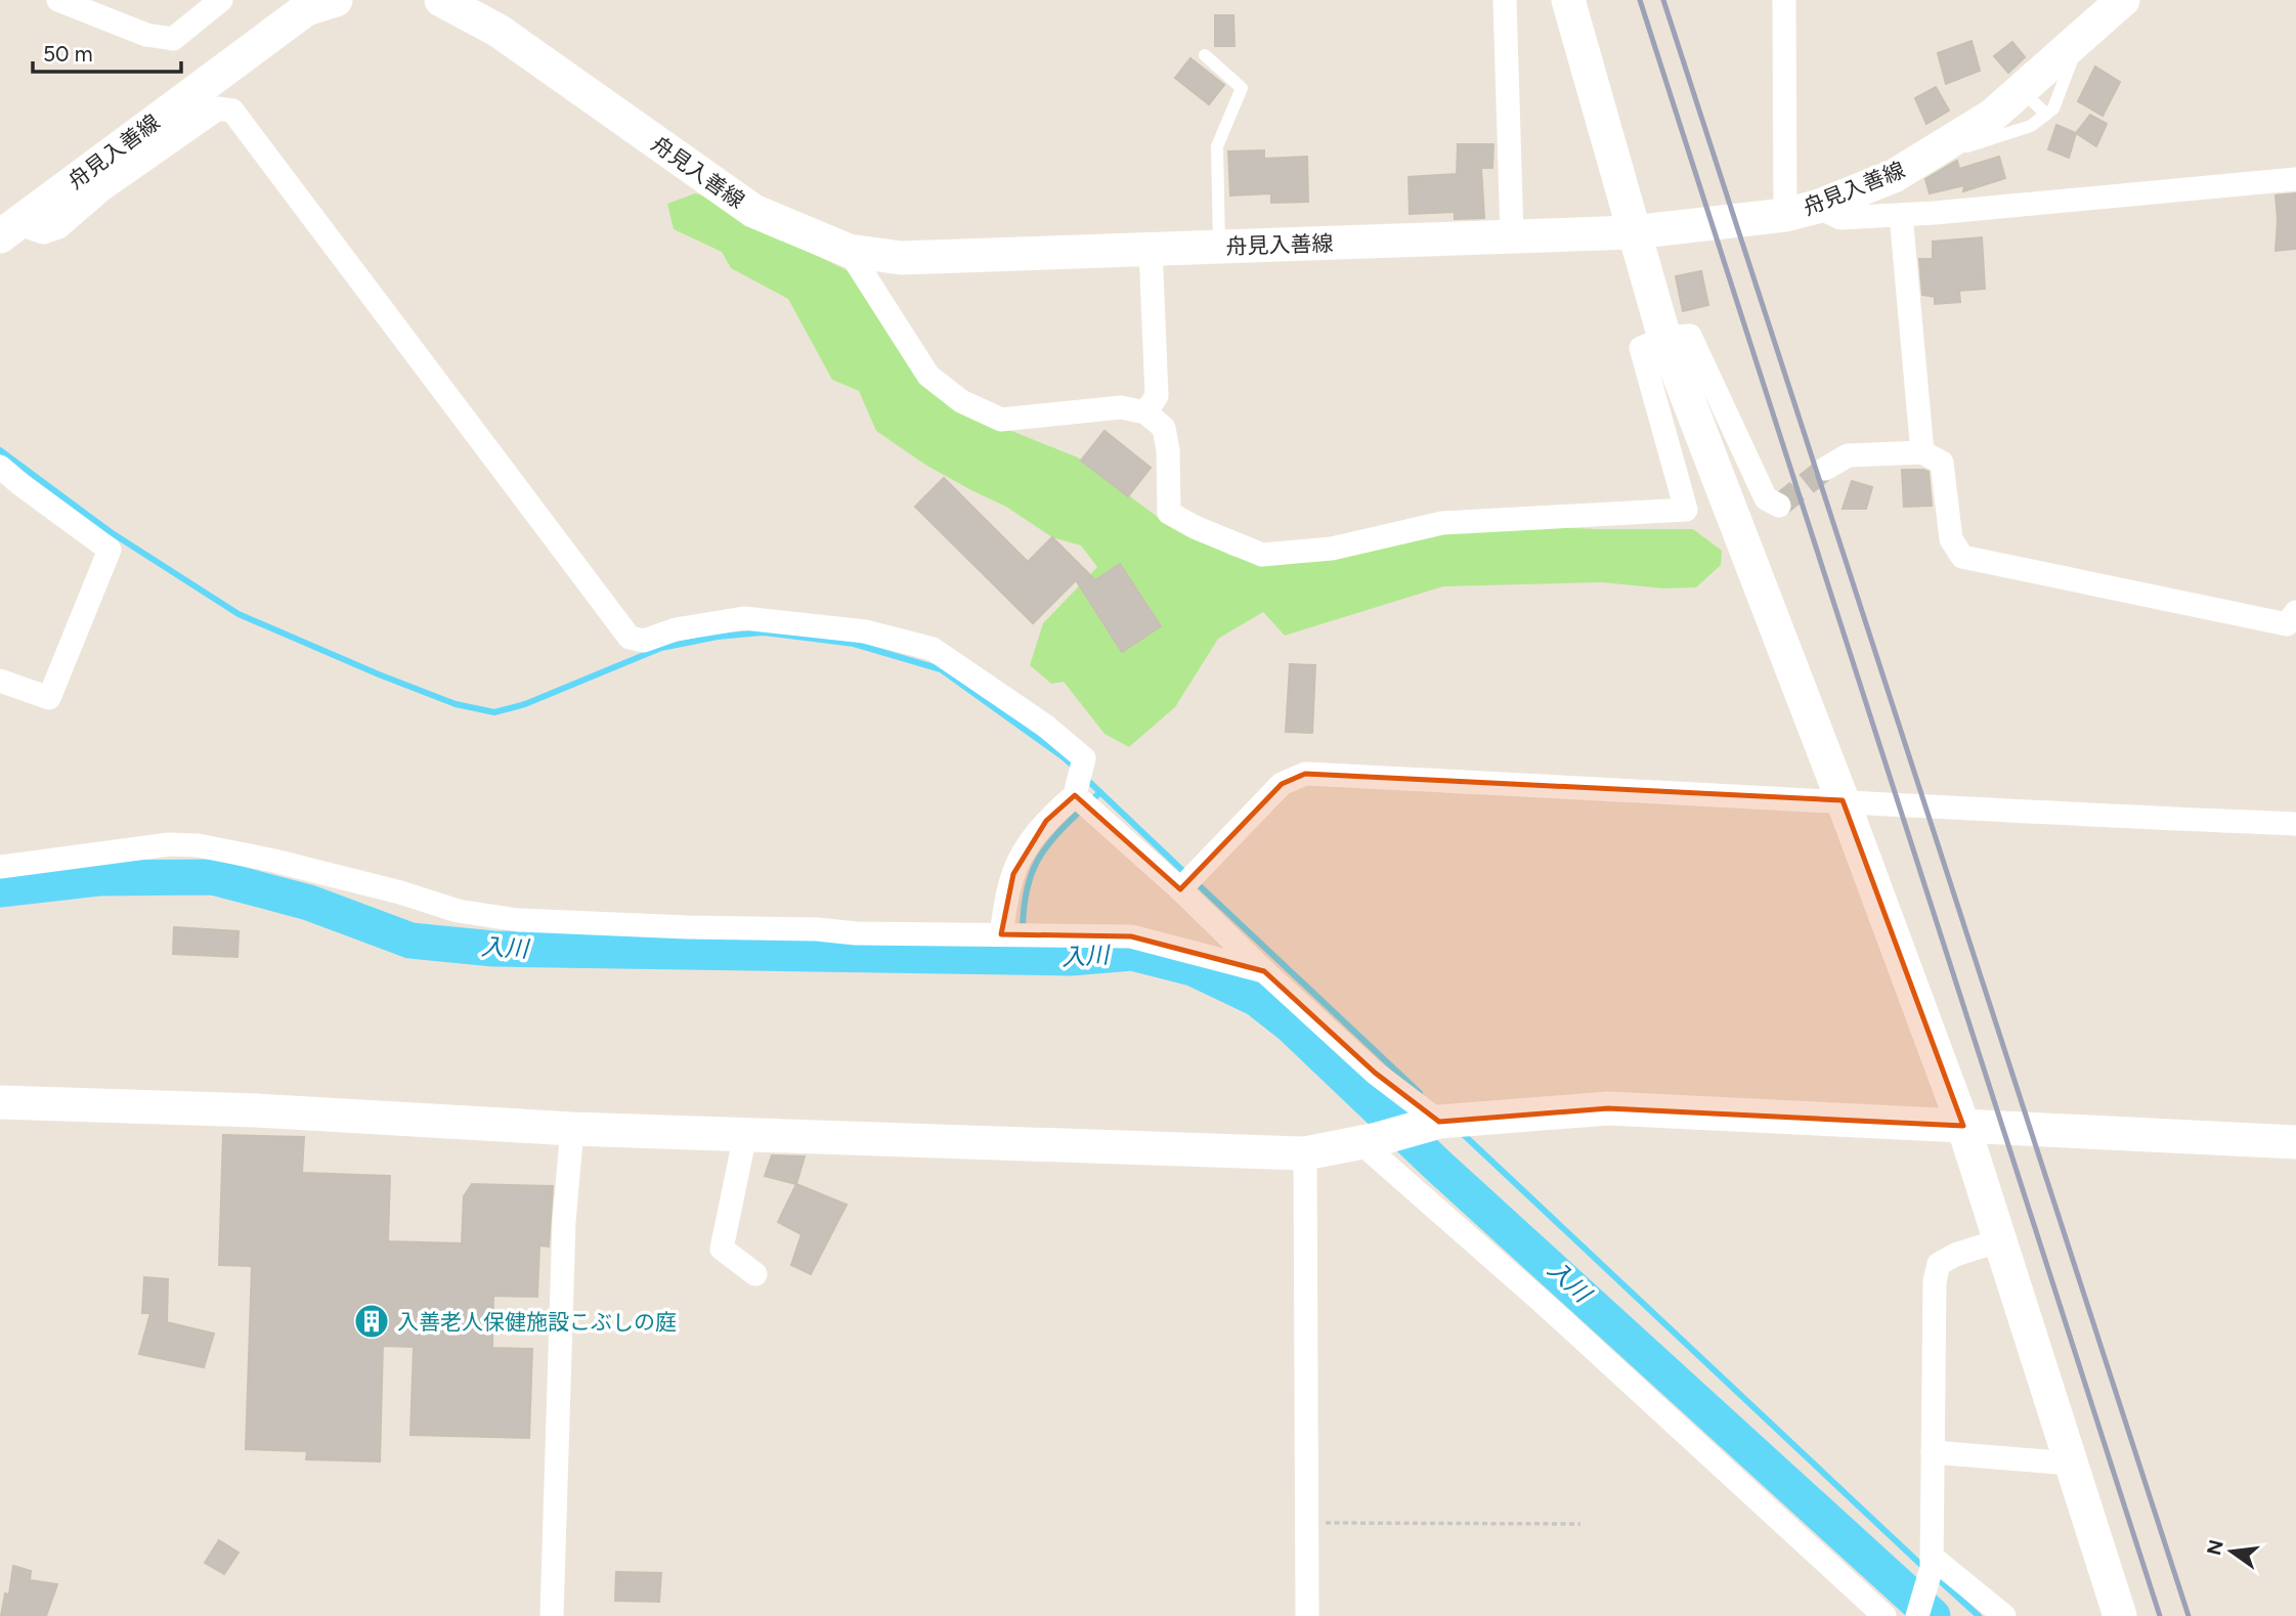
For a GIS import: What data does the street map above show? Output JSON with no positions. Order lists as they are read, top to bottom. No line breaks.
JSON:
{"streets":{"street":["舟見入善線"]},"water":["入川"],"places":{"building":["入善老人保健施設こぶしの庭"]},"scale_bar":"50 m","north":"left"}
